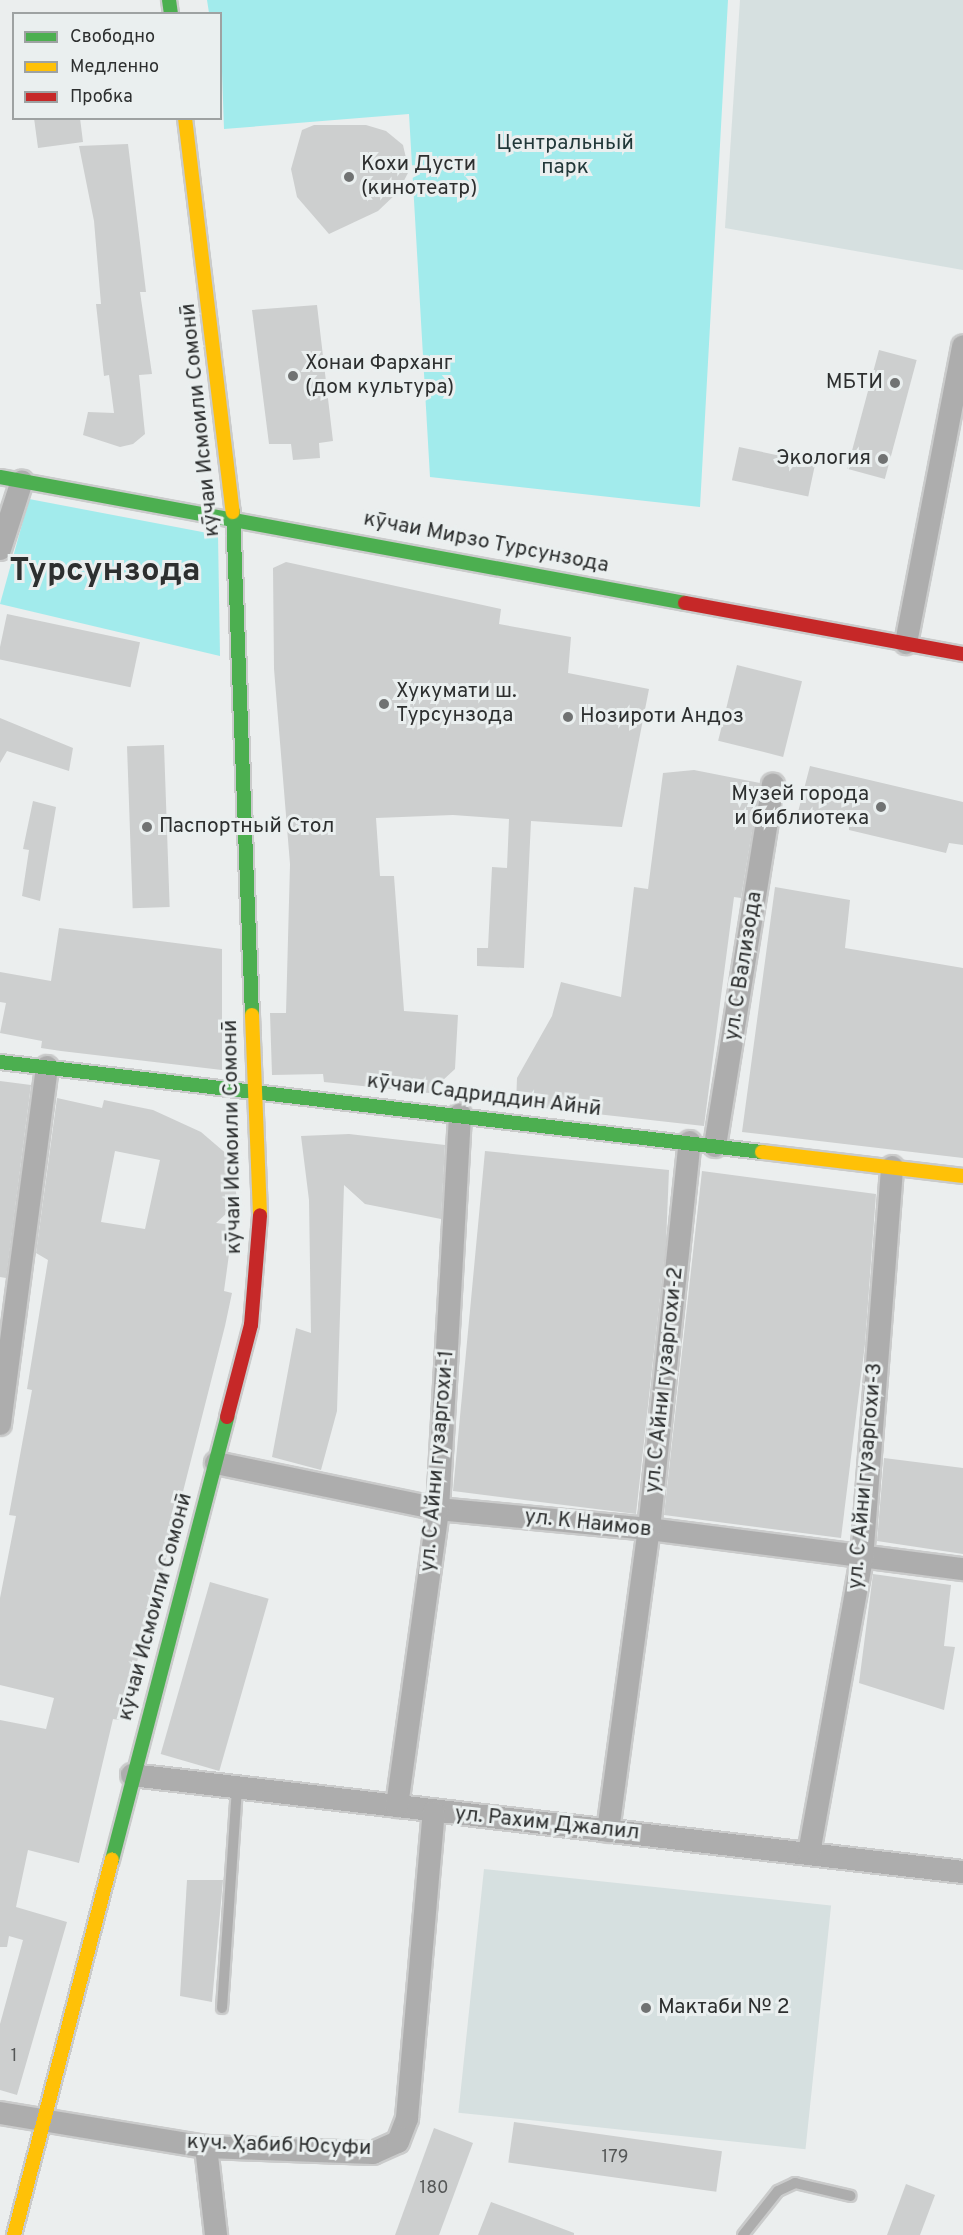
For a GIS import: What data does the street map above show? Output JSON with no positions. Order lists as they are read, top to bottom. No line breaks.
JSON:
{"streets":{"street":["кӯчаи Исмоили Сомонӣ","кӯчаи Мирзо Турсунзода","ул. С Вализода","кӯчаи Садриддин Айнӣ","ул. С Айни гузаргохи-2","ул. С Айни гузаргохи-1","ул. С Айни гузаргохи-3","ул. К Наимов","ул. Рахим Джалил","куч. Ҳабиб Юсуфи"]},"crossings":[["кӯчаи Исмоили Сомонӣ","кӯчаи Мирзо Турсунзода"],["кӯчаи Исмоили Сомонӣ","кӯчаи Садриддин Айнӣ"],["кӯчаи Исмоили Сомонӣ","ул. К Наимов"],["кӯчаи Исмоили Сомонӣ","ул. Рахим Джалил"],["кӯчаи Исмоили Сомонӣ","куч. Ҳабиб Юсуфи"],["ул. С Вализода","кӯчаи Садриддин Айнӣ"],["кӯчаи Садриддин Айнӣ","ул. С Айни гузаргохи-2"],["кӯчаи Садриддин Айнӣ","ул. С Айни гузаргохи-1"],["кӯчаи Садриддин Айнӣ","ул. С Айни гузаргохи-3"],["ул. С Айни гузаргохи-2","ул. К Наимов"],["ул. С Айни гузаргохи-2","ул. Рахим Джалил"],["ул. С Айни гузаргохи-1","ул. К Наимов"],["ул. С Айни гузаргохи-1","ул. Рахим Джалил"],["ул. С Айни гузаргохи-3","ул. К Наимов"],["ул. С Айни гузаргохи-3","ул. Рахим Джалил"],["ул. Рахим Джалил","куч. Ҳабиб Юсуфи"]],"districts":["Турсунзода"],"parks":["Центральный парк"],"places":["Кохи Дусти (кинотеатр)","Хонаи Фарханг (дом культура)","МБТИ","Экология","Хукумати ш. Турсунзода","Нозироти Андоз","Музей города и библиотека","Паспортный Стол","Мактаби № 2"],"house_numbers":["1","179","180"],"legend":["Свободно","Медленно","Пробка"]}
